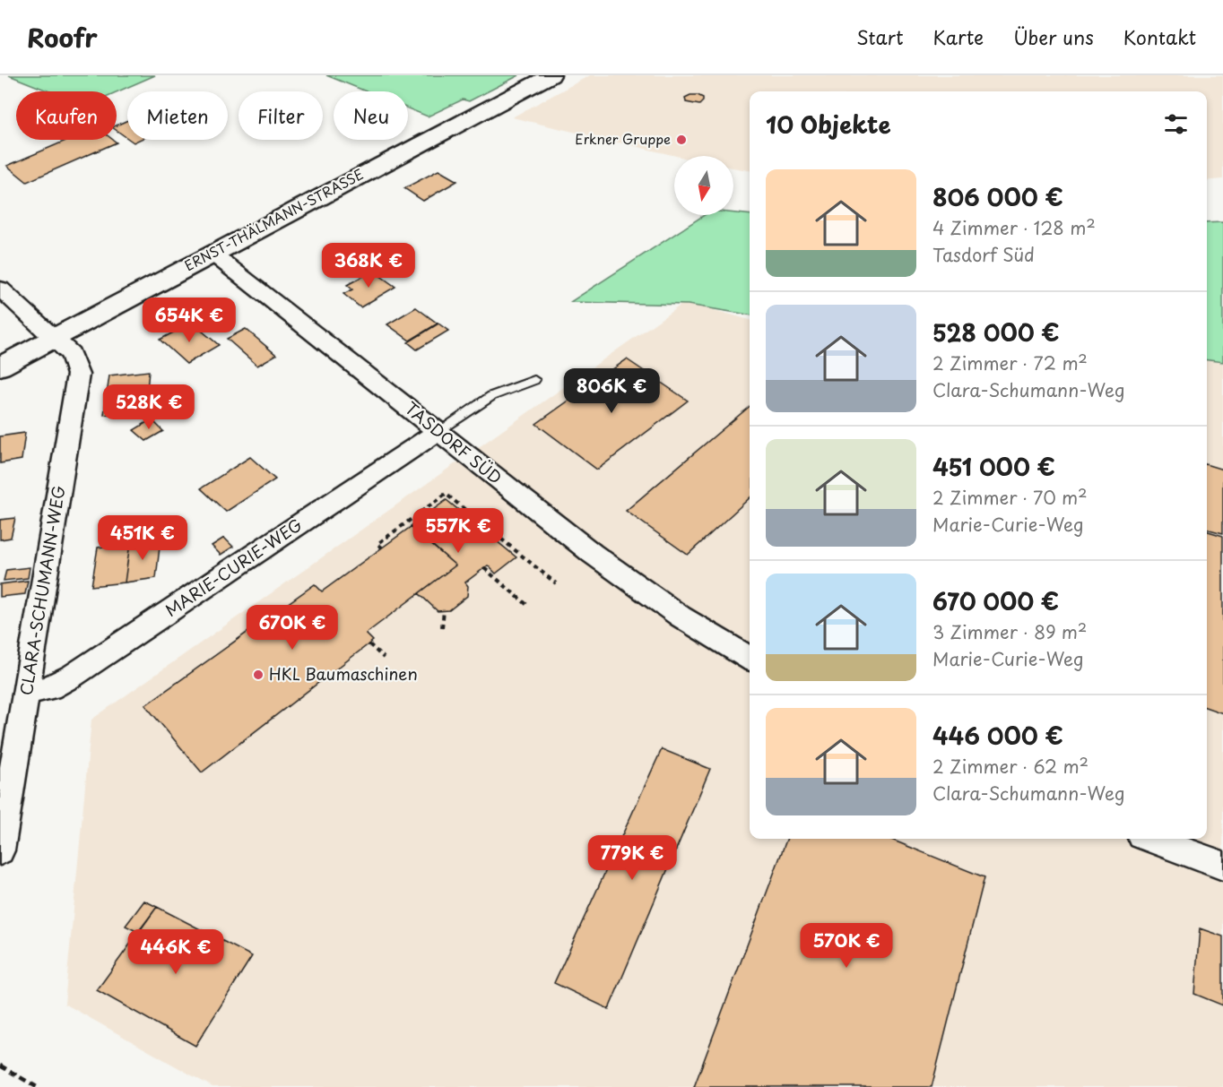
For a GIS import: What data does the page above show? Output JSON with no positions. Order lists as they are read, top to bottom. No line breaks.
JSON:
{"streets":{"main road":["ERNST-THÄLMANN-STRASSE"],"street":["TASDORF SÜD","MARIE-CURIE-WEG","CLARA-SCHUMANN-WEG"]},"crossings":[["ERNST-THÄLMANN-STRASSE","TASDORF SÜD"],["ERNST-THÄLMANN-STRASSE","CLARA-SCHUMANN-WEG"],["TASDORF SÜD","MARIE-CURIE-WEG"],["MARIE-CURIE-WEG","CLARA-SCHUMANN-WEG"]],"places":["Erkner Gruppe","HKL Baumaschinen"],"north":"bottom","page":{"header":"Roofr","nav":["Start","Karte","Über uns","Kontakt"],"chip":["Kaufen","Mieten","Filter","Neu"],"heading":"10 Objekte","list":[{"name":"806 000 €","note":"4 Zimmer · 128 m² · Tasdorf Süd"},{"name":"528 000 €","note":"2 Zimmer · 72 m² · Clara-Schumann-Weg"},{"name":"451 000 €","note":"2 Zimmer · 70 m² · Marie-Curie-Weg"},{"name":"670 000 €","note":"3 Zimmer · 89 m² · Marie-Curie-Weg"},{"name":"446 000 €","note":"2 Zimmer · 62 m² · Clara-Schumann-Weg"}],"price":["368K €","654K €","806K €","528K €","557K €","451K €","670K €","779K €","570K €","446K €"]}}
